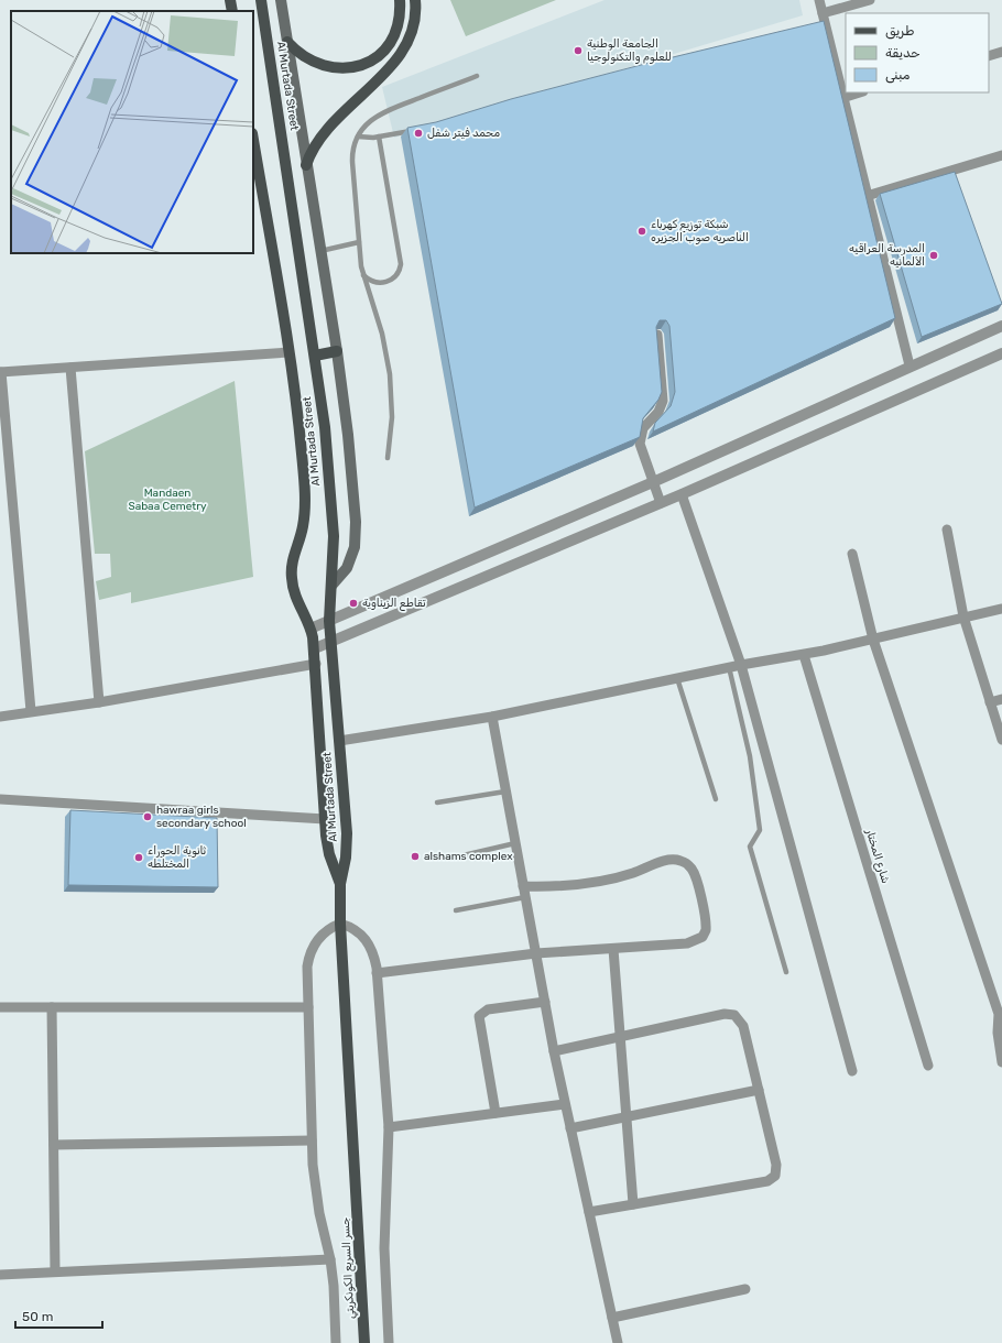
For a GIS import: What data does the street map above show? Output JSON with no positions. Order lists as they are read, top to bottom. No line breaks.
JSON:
{"streets":{"main road":["Al Murtada Street","جسر السريع الكونكريتي"],"street":["شارع المختار"]},"crossings":[["Al Murtada Street","جسر السريع الكونكريتي"]],"parks":["Mandaen Sabaa Cemetry"],"places":["الجامعة الوطنية للعلوم والتكنولوجيا","محمد فيتر شفل","شبكة توزيع كهرباء الناصريه صوب الجزيره","المدرسة العراقيه الألمانيه","تقاطع الزيناوية","hawraa girls secondary school","alshams complex","ثانوية الحوراء المختلطه"],"legend":["طريق","حديقة","مبنى"],"scale_bar":"50 m"}
